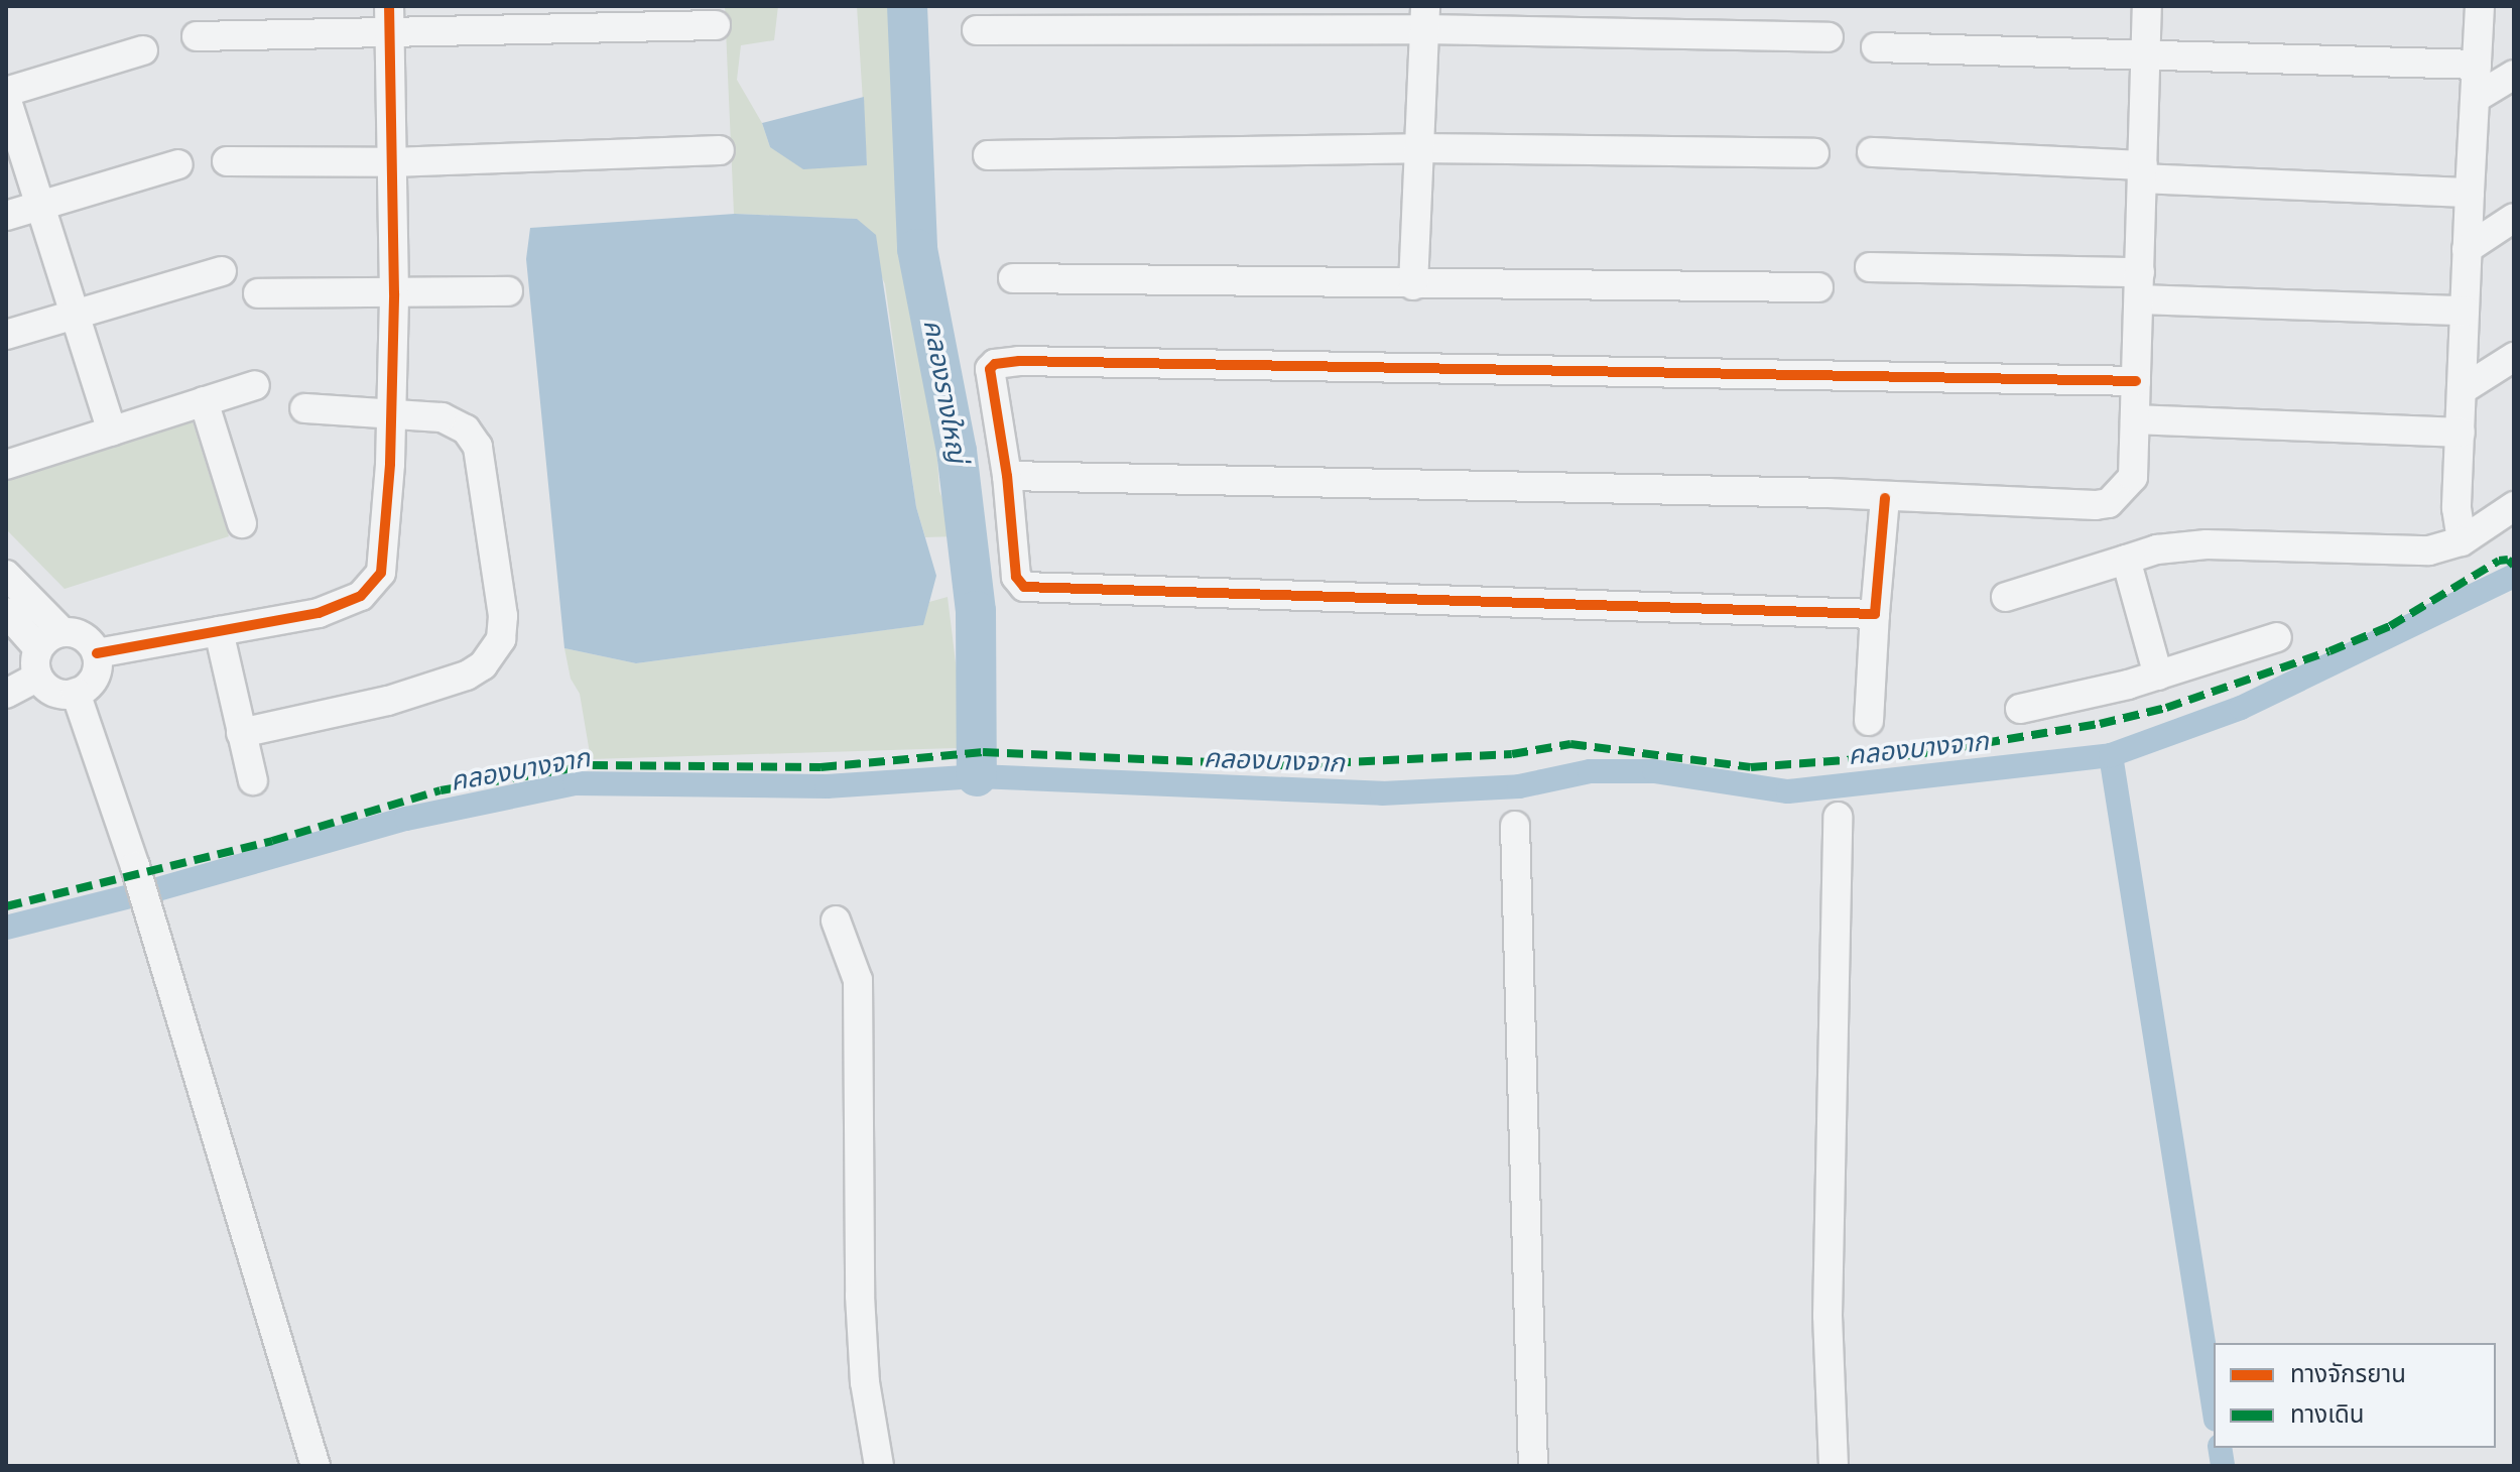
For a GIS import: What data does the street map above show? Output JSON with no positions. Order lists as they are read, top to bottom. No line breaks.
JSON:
{"water":["คลองรางใหญ่","คลองบางจาก"],"legend":["ทางจักรยาน","ทางเดิน"]}
